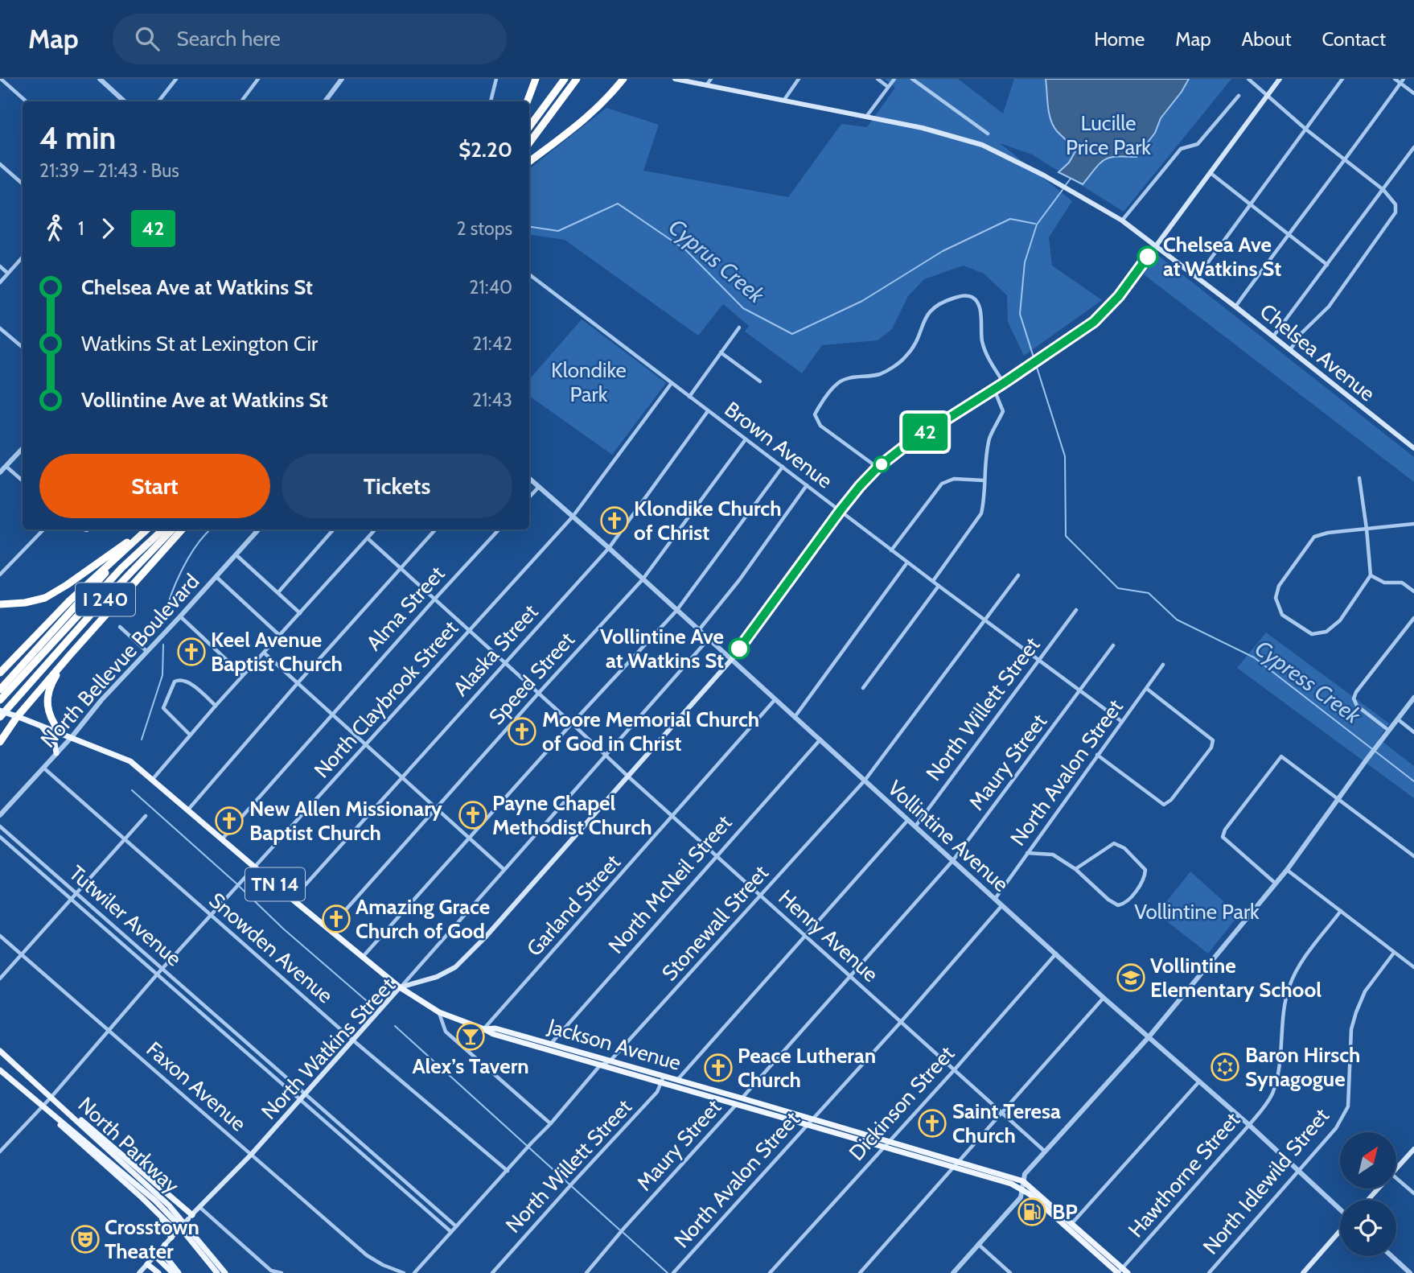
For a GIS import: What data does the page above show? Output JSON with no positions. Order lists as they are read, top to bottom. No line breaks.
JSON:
{"streets":{"highway":["I 240"],"main road":["Chelsea Avenue","TN 14","Jackson Avenue","North Watkins Street","North Parkway"],"street":["Brown Avenue","Alma Street","Alaska Street","North Bellevue Boulevard","Speed Street","North Claybrook Street","North Willett Street","Maury Street","North Avalon Street","Vollintine Avenue","North McNeil Street","Garland Street","Tutwiler Avenue","Stonewall Street","Henry Avenue","Snowden Avenue","Faxon Avenue","Dickinson Street","Hawthorne Street","North Idlewild Street"]},"crossings":[["Chelsea Avenue","North Watkins Street"],["Brown Avenue","Alaska Street"],["Brown Avenue","Speed Street"],["Brown Avenue","North Claybrook Street"],["Brown Avenue","North Willett Street"],["Brown Avenue","Maury Street"],["Brown Avenue","North Avalon Street"],["Brown Avenue","Stonewall Street"],["Brown Avenue","North Watkins Street"],["Alma Street","Henry Avenue"],["Alma Street","Jackson Avenue"],["Alaska Street","Vollintine Avenue"],["Alaska Street","Henry Avenue"],["Alaska Street","Jackson Avenue"],["North Bellevue Boulevard","Snowden Avenue"],["North Bellevue Boulevard","Jackson Avenue"],["Speed Street","Vollintine Avenue"],["Speed Street","Henry Avenue"],["Speed Street","Jackson Avenue"],["North Claybrook Street","Vollintine Avenue"],["North Claybrook Street","Tutwiler Avenue"],["North Claybrook Street","Henry Avenue"],["North Claybrook Street","Snowden Avenue"],["North Claybrook Street","Jackson Avenue"],["North Claybrook Street","Faxon Avenue"],["North Claybrook Street","North Parkway"],["North Willett Street","Vollintine Avenue"],["North Willett Street","Jackson Avenue"],["Maury Street","Vollintine Avenue"],["Maury Street","Henry Avenue"],["Maury Street","Jackson Avenue"],["North Avalon Street","Vollintine Avenue"],["North Avalon Street","Henry Avenue"],["North Avalon Street","Jackson Avenue"],["Vollintine Avenue","North McNeil Street"],["Vollintine Avenue","Garland Street"],["Vollintine Avenue","Stonewall Street"],["Vollintine Avenue","North Watkins Street"],["Vollintine Avenue","Dickinson Street"],["Vollintine Avenue","Hawthorne Street"],["Vollintine Avenue","North Idlewild Street"],["North McNeil Street","Henry Avenue"],["North McNeil Street","Jackson Avenue"],["Garland Street","Henry Avenue"],["Garland Street","Jackson Avenue"],["Tutwiler Avenue","Stonewall Street"],["Tutwiler Avenue","North Watkins Street"],["Stonewall Street","Henry Avenue"],["Stonewall Street","Snowden Avenue"],["Stonewall Street","Jackson Avenue"],["Henry Avenue","North Watkins Street"],["Henry Avenue","Dickinson Street"],["Snowden Avenue","North Watkins Street"],["Jackson Avenue","North Watkins Street"],["Jackson Avenue","Dickinson Street"],["Jackson Avenue","Hawthorne Street"],["North Watkins Street","Faxon Avenue"]],"water":["Cyprus Creek","Cypress Creek"],"parks":["Lucille Price Park","Klondike Park","Vollintine Park"],"places":{"other":["Chelsea Ave at Watkins St","Vollintine Ave at Watkins St"],"church":["Klondike Church of Christ","Keel Avenue Baptist Church","Moore Memorial Church of God in Christ","Payne Chapel Methodist Church","New Allen Missionary Baptist Church","Amazing Grace Church of God","Peace Lutheran Church","Saint Teresa Church"],"school or university":["Vollintine Elementary School"],"bar":["Alex’s Tavern"],"synagogue":["Baron Hirsch Synagogue"],"fuel station":["BP"],"theatre":["Crosstown Theater"]},"lines":["bus line 42"],"north":"top right","page":{"header":"Map","search":"Search here","nav":["Home","Map","About","Contact"],"on_map":"42","heading":["4 min","21:39 – 21:43 · Bus","$2.20"],"legs":["1","42","2 stops"],"list":[{"name":"Chelsea Ave at Watkins St","value":"21:40"},{"name":"Watkins St at Lexington Cir","value":"21:42"},{"name":"Vollintine Ave at Watkins St","value":"21:43"}],"buttons":["Start","Tickets"]}}
